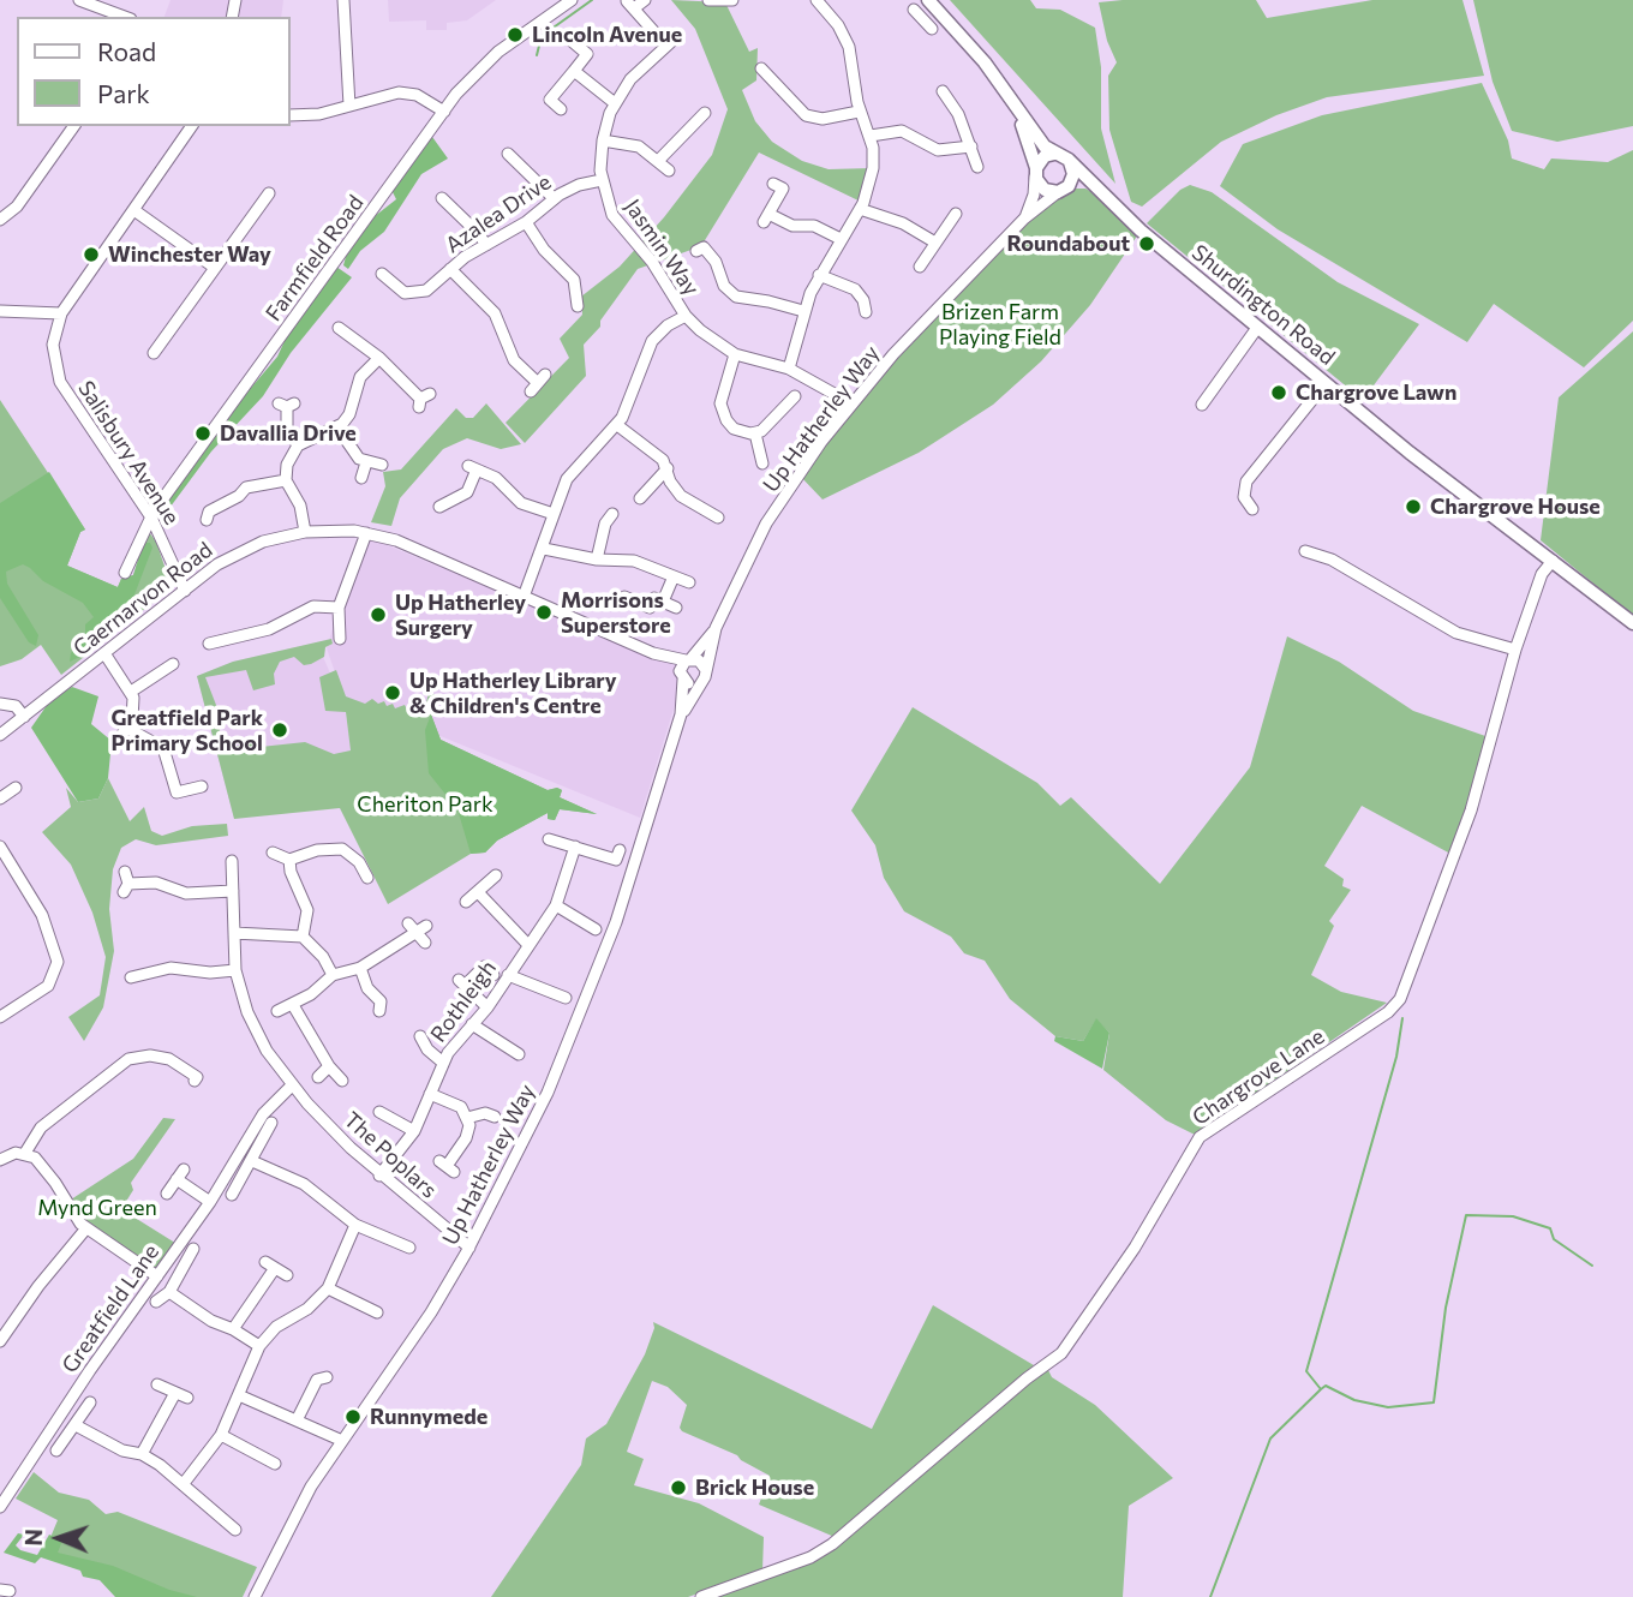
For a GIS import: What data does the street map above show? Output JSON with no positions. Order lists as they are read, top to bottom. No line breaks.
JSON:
{"streets":{"main road":["Shurdington Road"],"street":["Azalea Drive","Jasmin Way","Farmfield Road","Up Hatherley Way","Salisbury Avenue","Caernarvon Road","Rothleigh","Chargrove Lane","The Poplars","Greatfield Lane"]},"crossings":[["Azalea Drive","Jasmin Way"],["Jasmin Way","Up Hatherley Way"],["Farmfield Road","Salisbury Avenue"],["Shurdington Road","Up Hatherley Way"],["Shurdington Road","Chargrove Lane"],["Up Hatherley Way","Caernarvon Road"],["Up Hatherley Way","The Poplars"],["Salisbury Avenue","Caernarvon Road"],["Rothleigh","The Poplars"],["The Poplars","Greatfield Lane"]],"parks":["Brizen Farm Playing Field","Cheriton Park","Mynd Green"],"places":["Lincoln Avenue","Roundabout","Winchester Way","Chargrove Lawn","Davallia Drive","Chargrove House","Morrisons Superstore","Up Hatherley Surgery","Up Hatherley Library & Children's Centre","Greatfield Park Primary School","Runnymede","Brick House"],"legend":["Road","Park"],"north":"left"}
